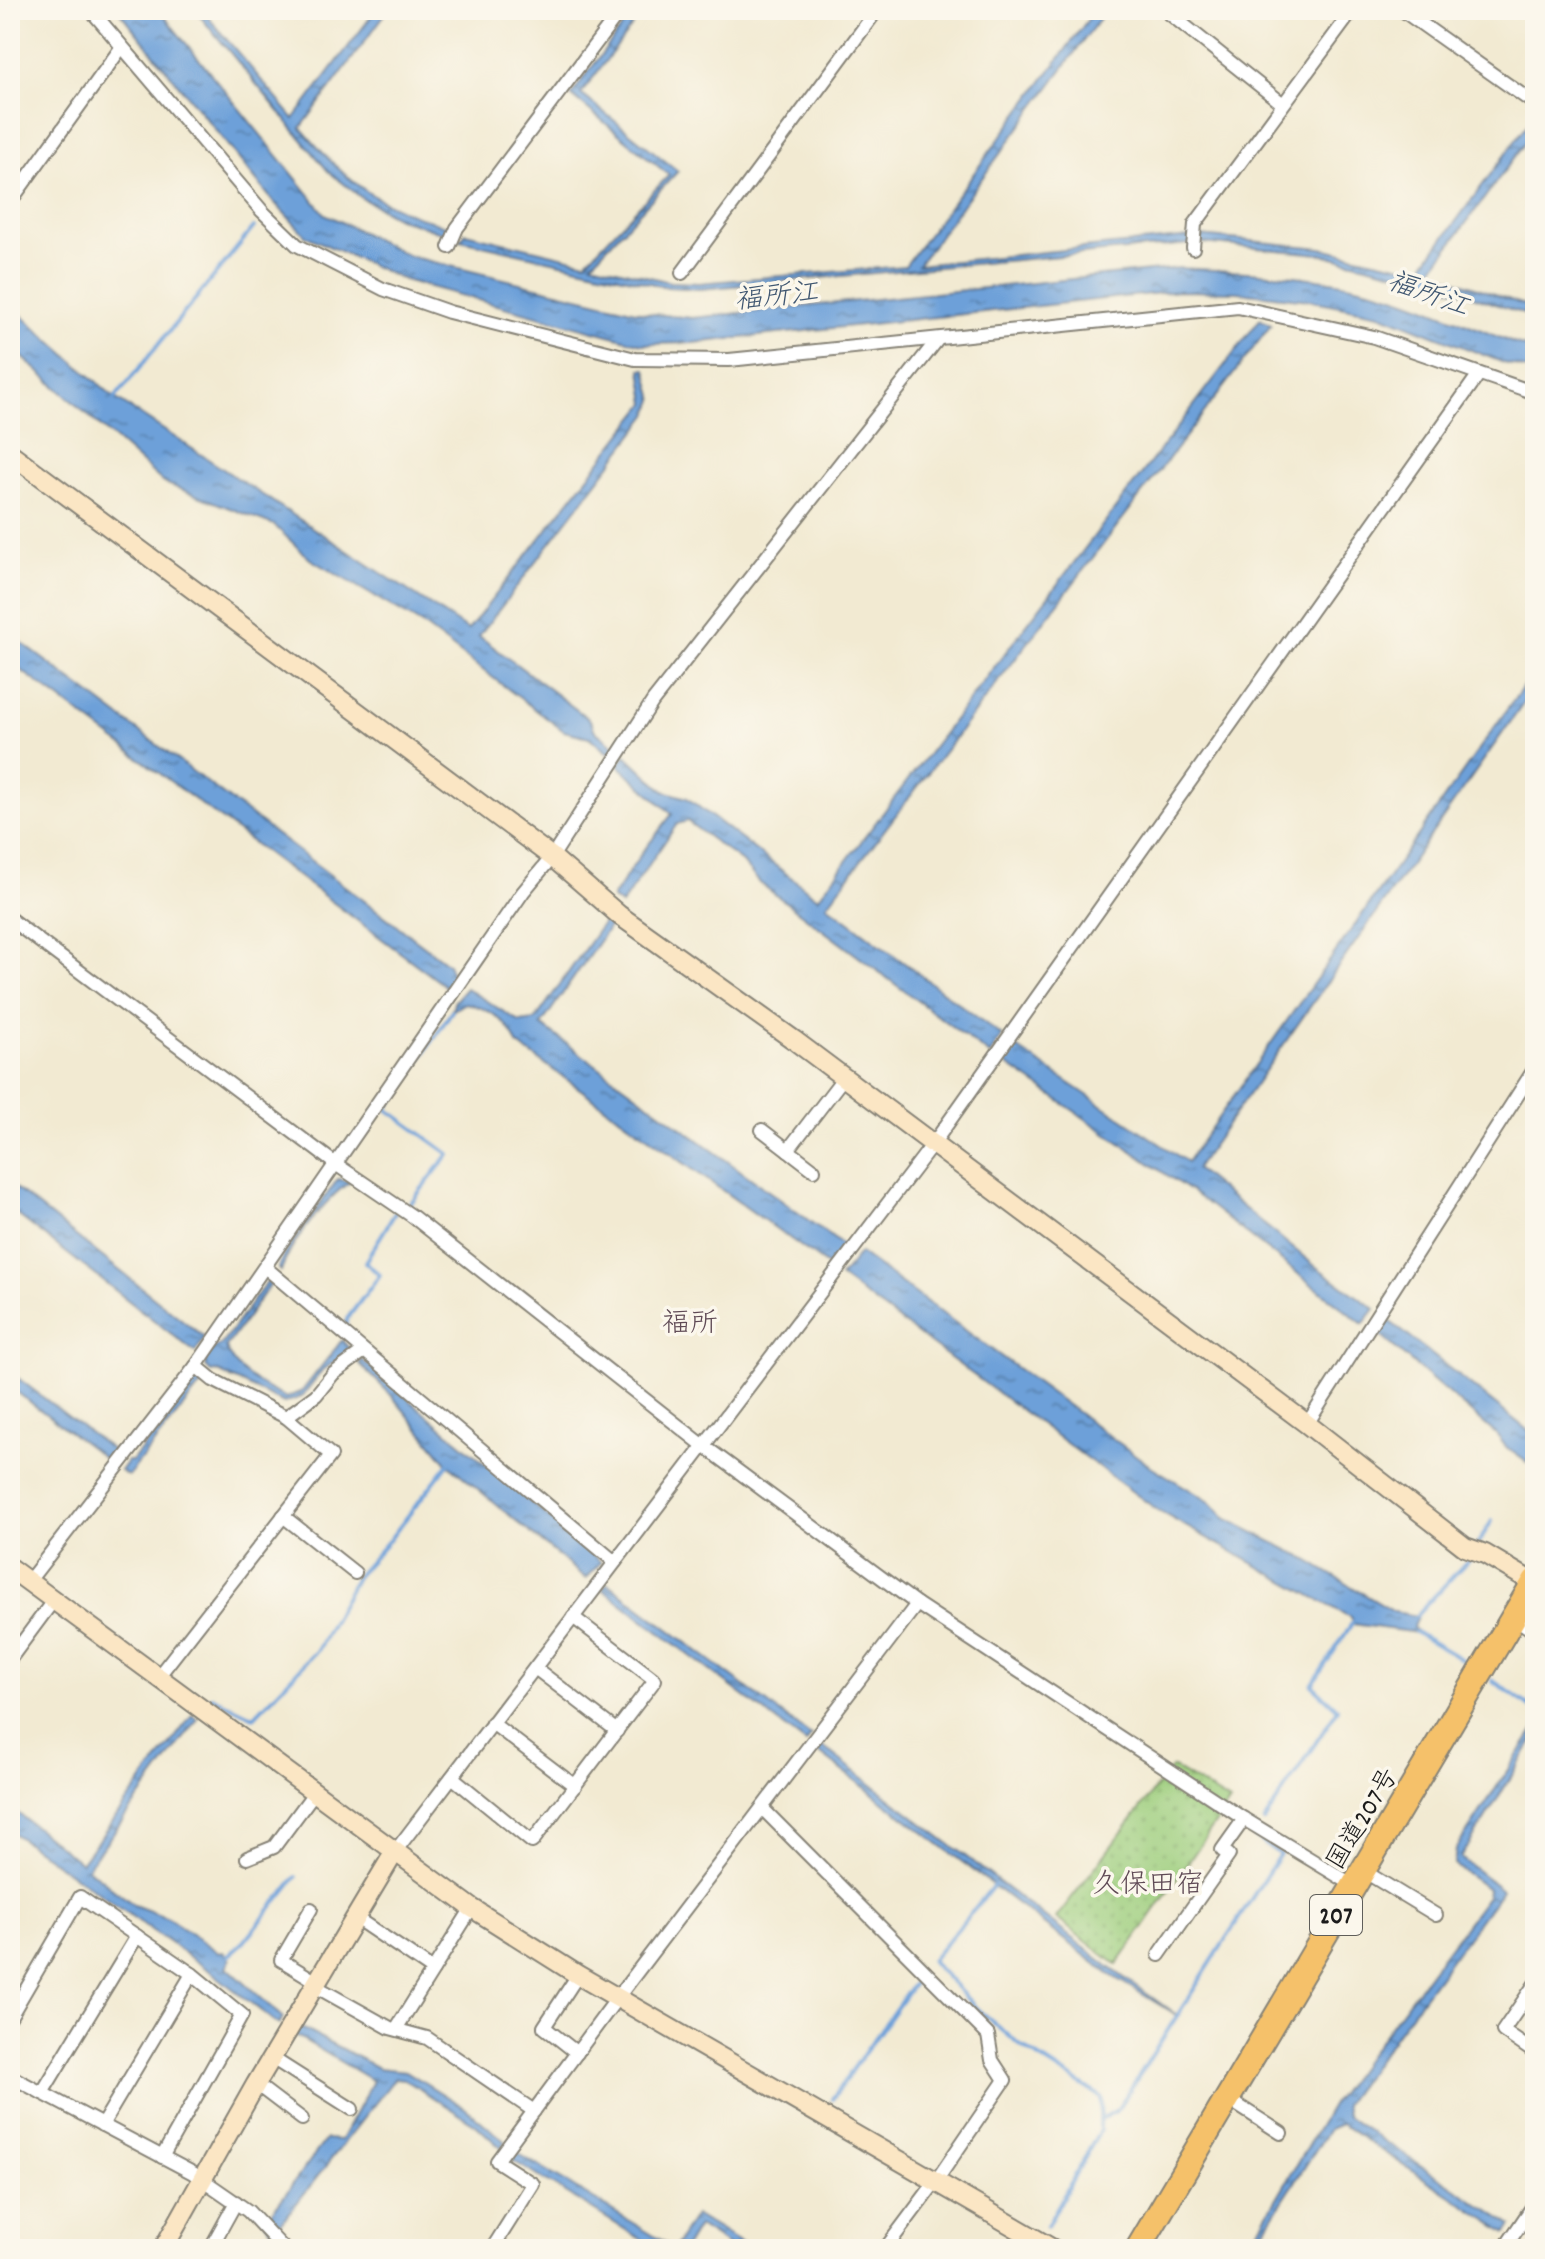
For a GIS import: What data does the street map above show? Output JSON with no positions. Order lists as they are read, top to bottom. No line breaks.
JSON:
{"streets":{"highway":["国道207号","207"]},"districts":["福所","久保田宿"],"water":["福所江"]}
